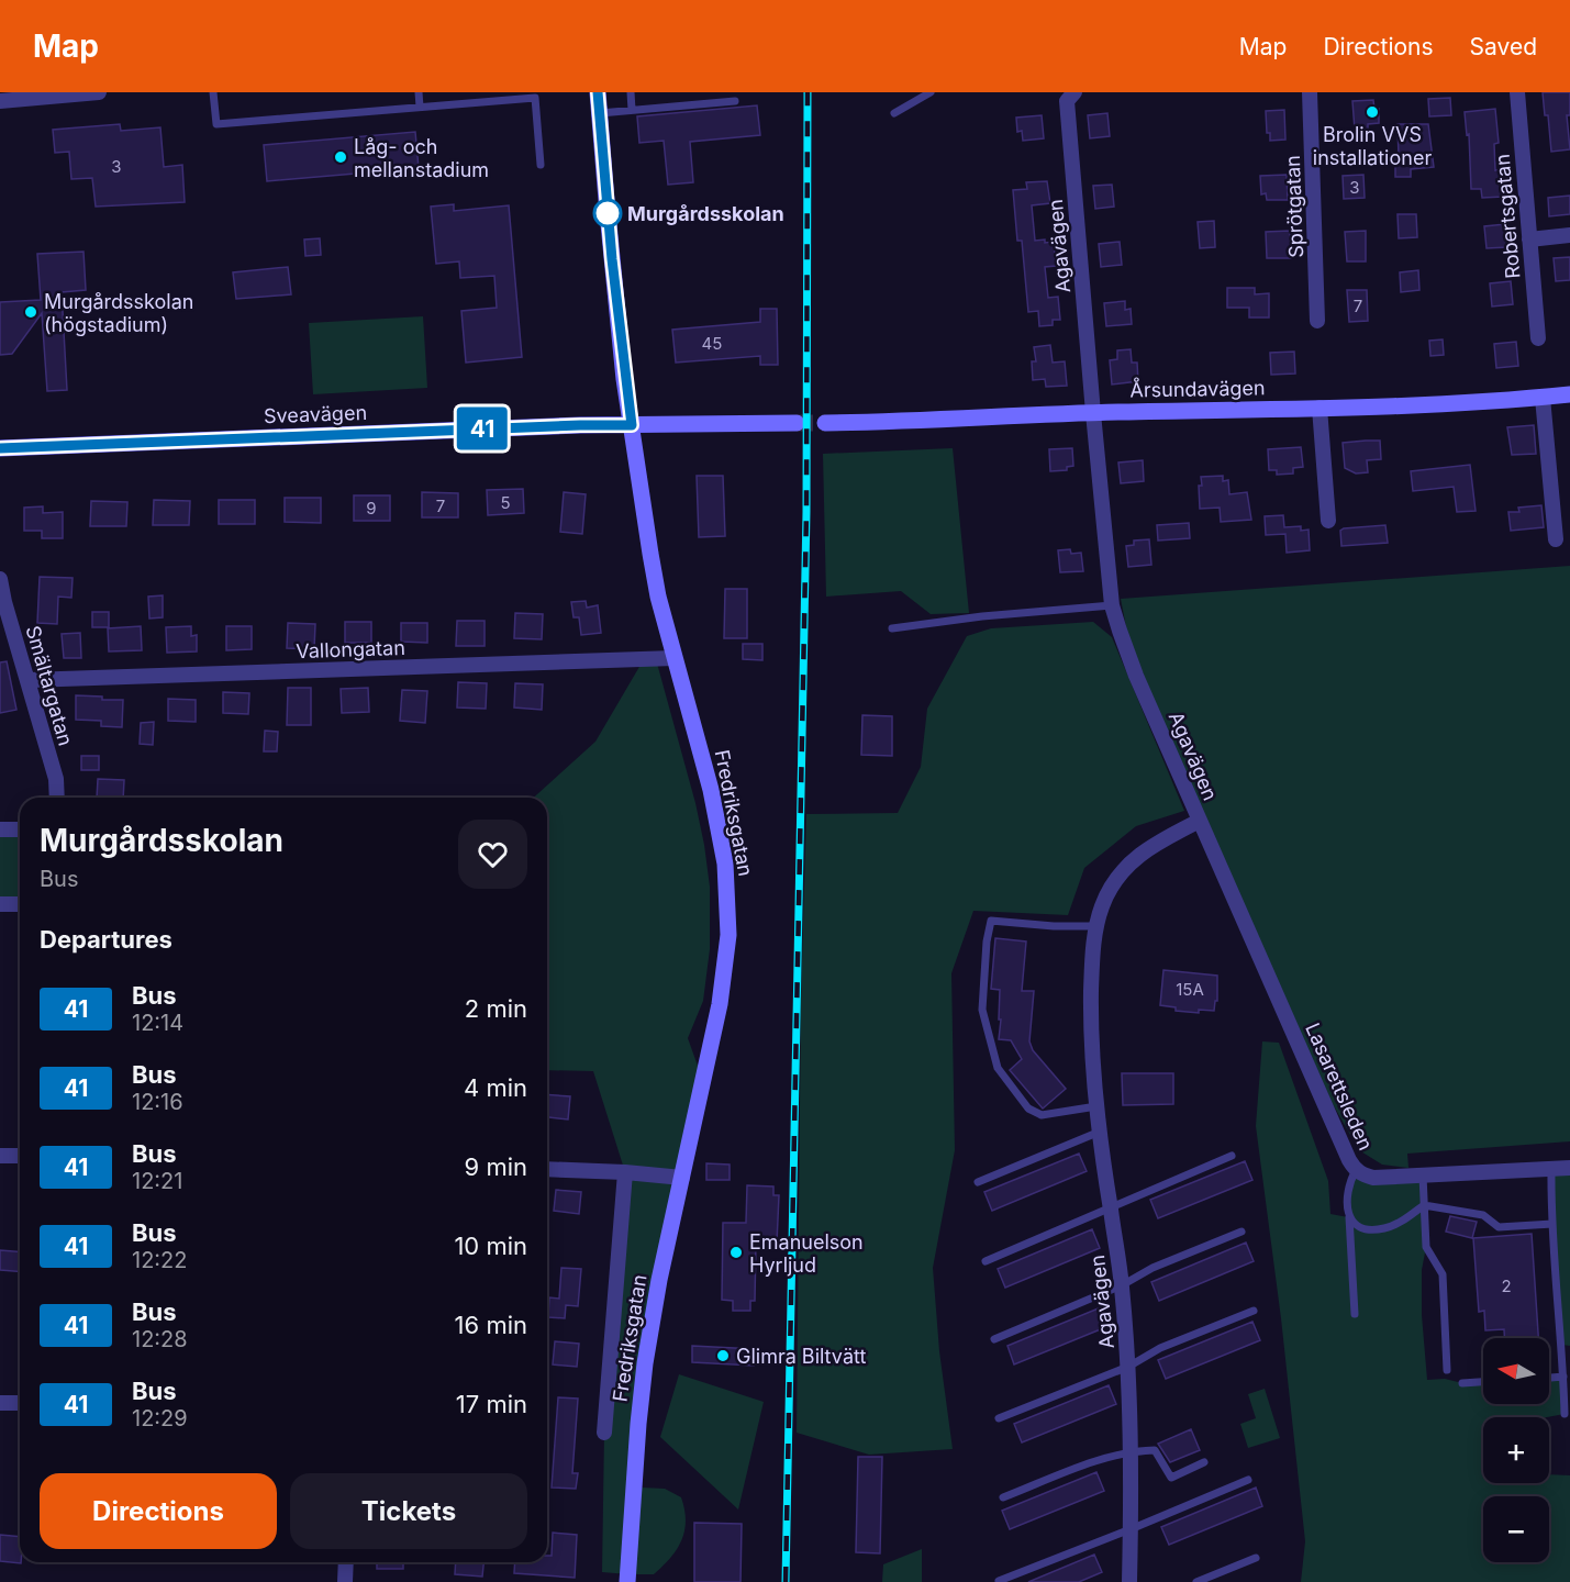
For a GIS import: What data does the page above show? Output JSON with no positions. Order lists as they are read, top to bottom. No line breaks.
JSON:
{"streets":{"main road":["Årsundavägen","Sveavägen","Fredriksgatan"],"street":["Sprötgatan","Robertsgatan","Agavägen","Vallongatan","Smältargatan","Lasarettsleden"]},"crossings":[["Agavägen","Årsundavägen"],["Agavägen","Lasarettsleden"],["Sveavägen","Fredriksgatan"],["Vallongatan","Smältargatan"],["Vallongatan","Fredriksgatan"]],"places":["Brolin VVS installationer","Låg- och mellanstadium","Murgårdsskolan","Murgårdsskolan (högstadium)","Emanuelson Hyrljud","Glimra Biltvätt"],"lines":["bus line 41"],"house_numbers":["3","3","7","45","5","7","9","15A","2"],"north":"left","page":{"header":"Map","nav":["Map","Directions","Saved"],"on_map":"41","heading":[["Murgårdsskolan","Bus"],"Departures"],"list":[{"mark":"41","name":"Bus","note":"12:14","value":"2 min"},{"mark":"41","name":"Bus","note":"12:16","value":"4 min"},{"mark":"41","name":"Bus","note":"12:21","value":"9 min"},{"mark":"41","name":"Bus","note":"12:22","value":"10 min"},{"mark":"41","name":"Bus","note":"12:28","value":"16 min"},{"mark":"41","name":"Bus","note":"12:29","value":"17 min"}],"map_buttons":["+","−"],"buttons":["Directions","Tickets"]}}
